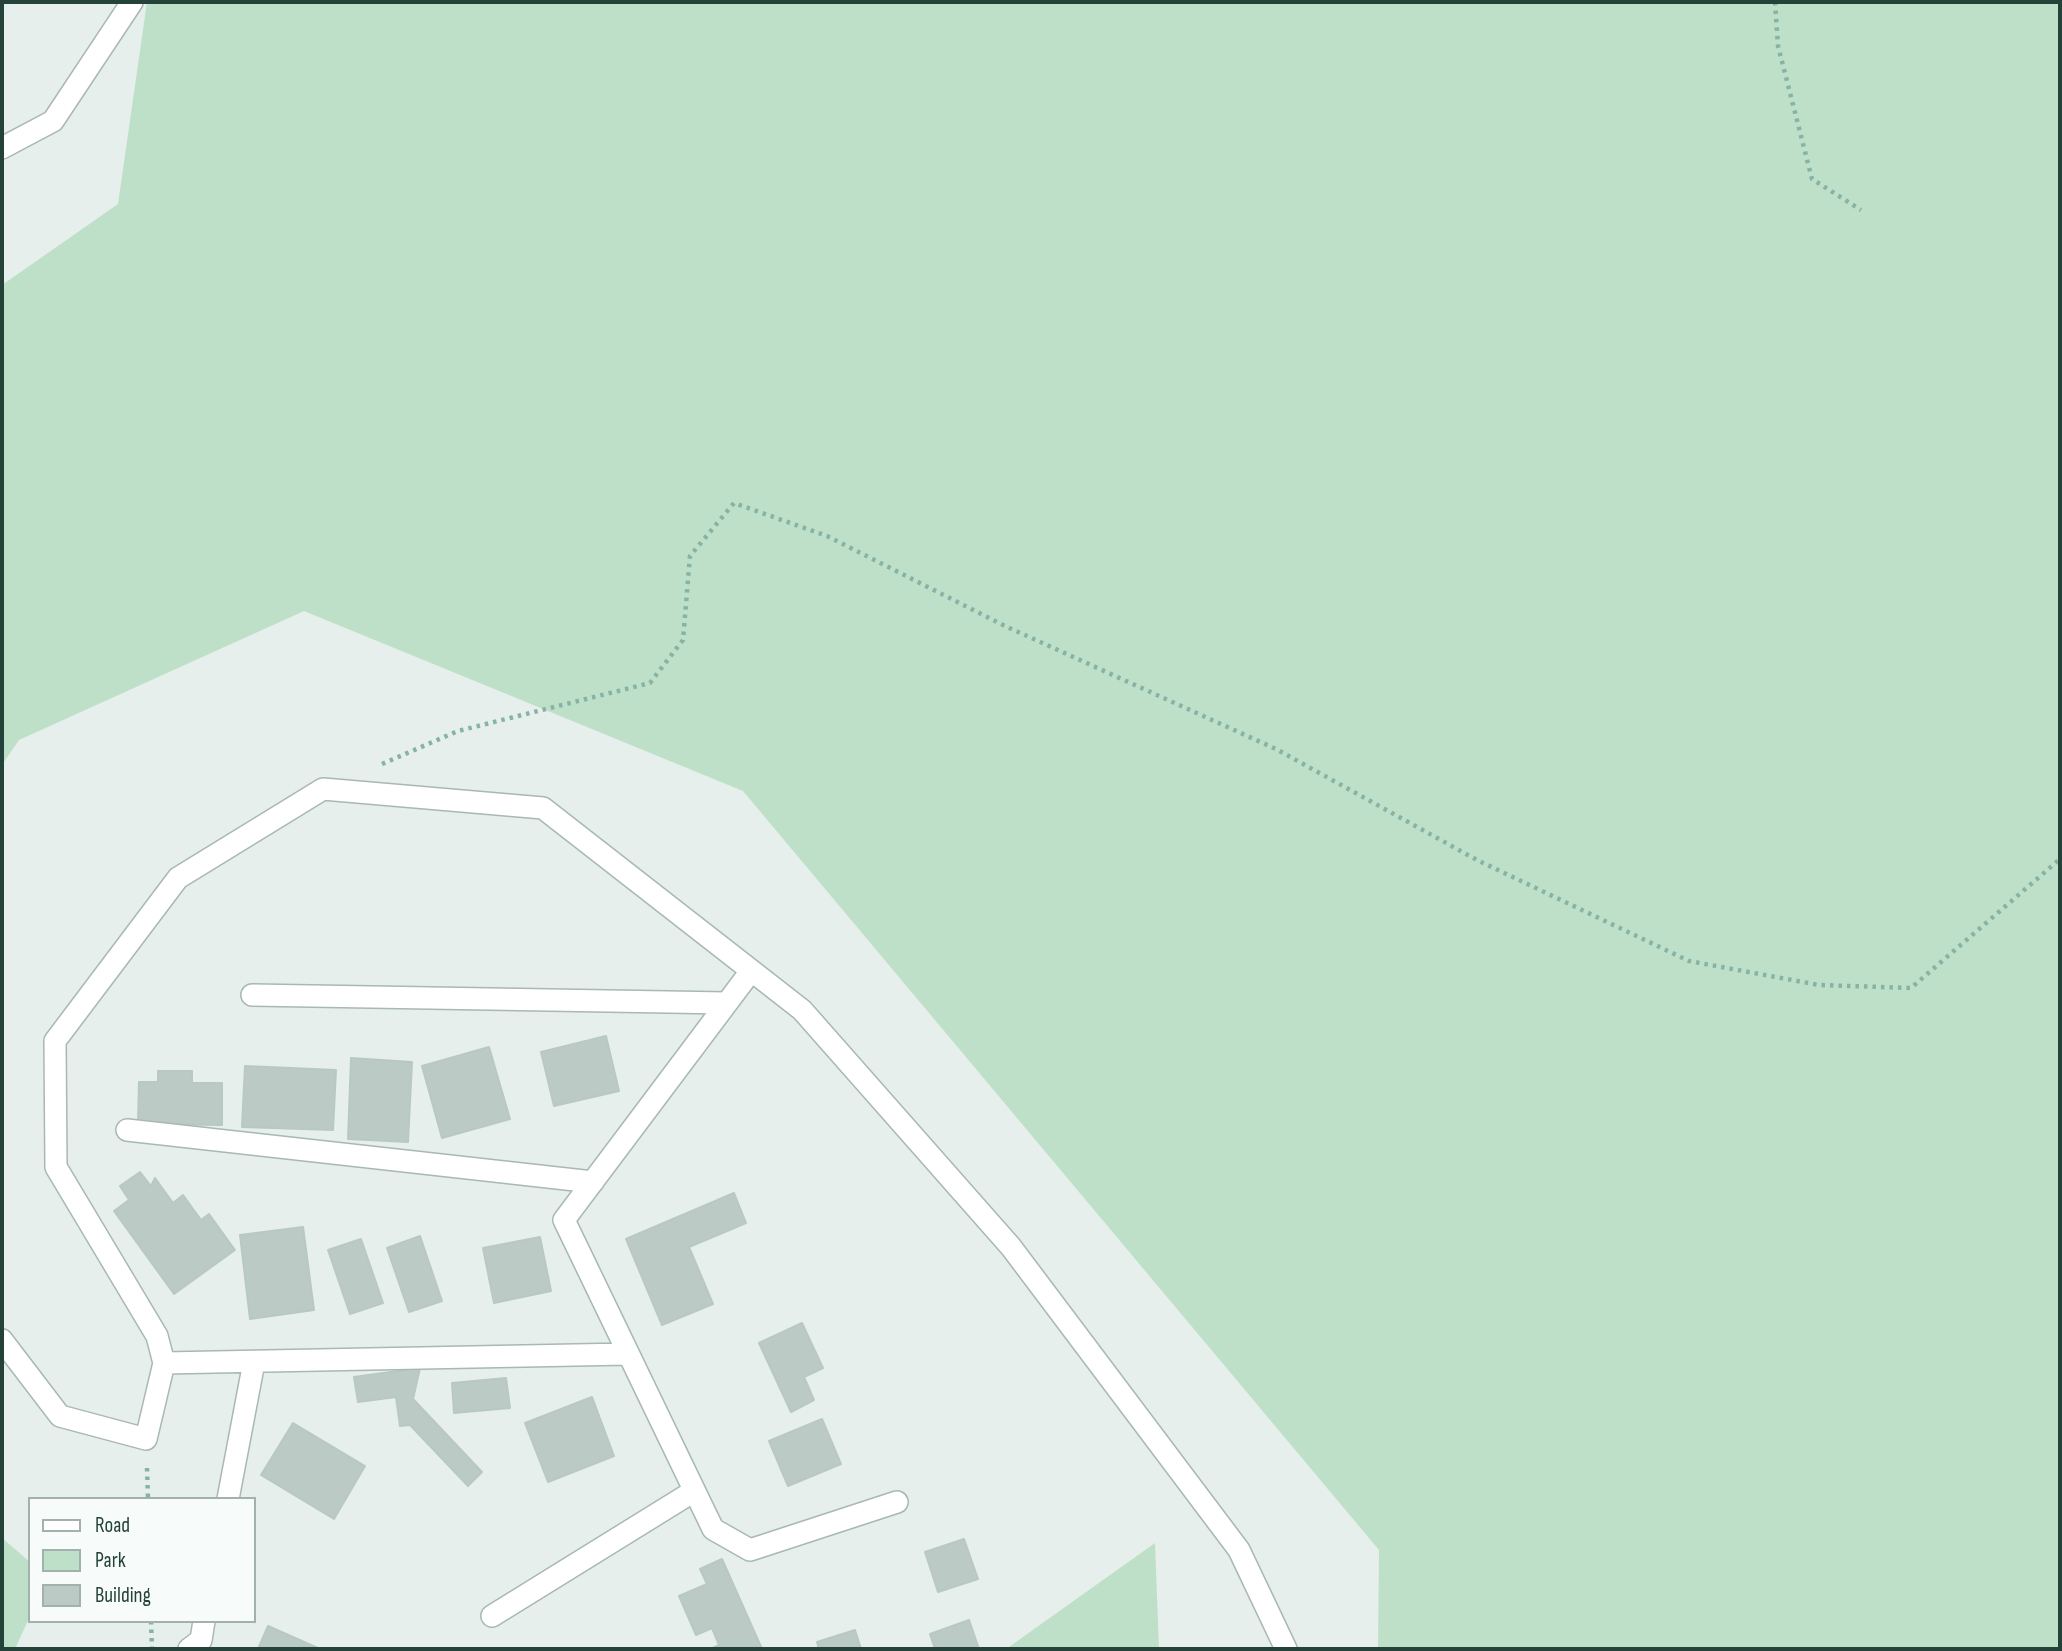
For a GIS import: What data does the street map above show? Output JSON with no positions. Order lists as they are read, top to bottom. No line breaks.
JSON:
{"legend":["Road","Park","Building"]}
